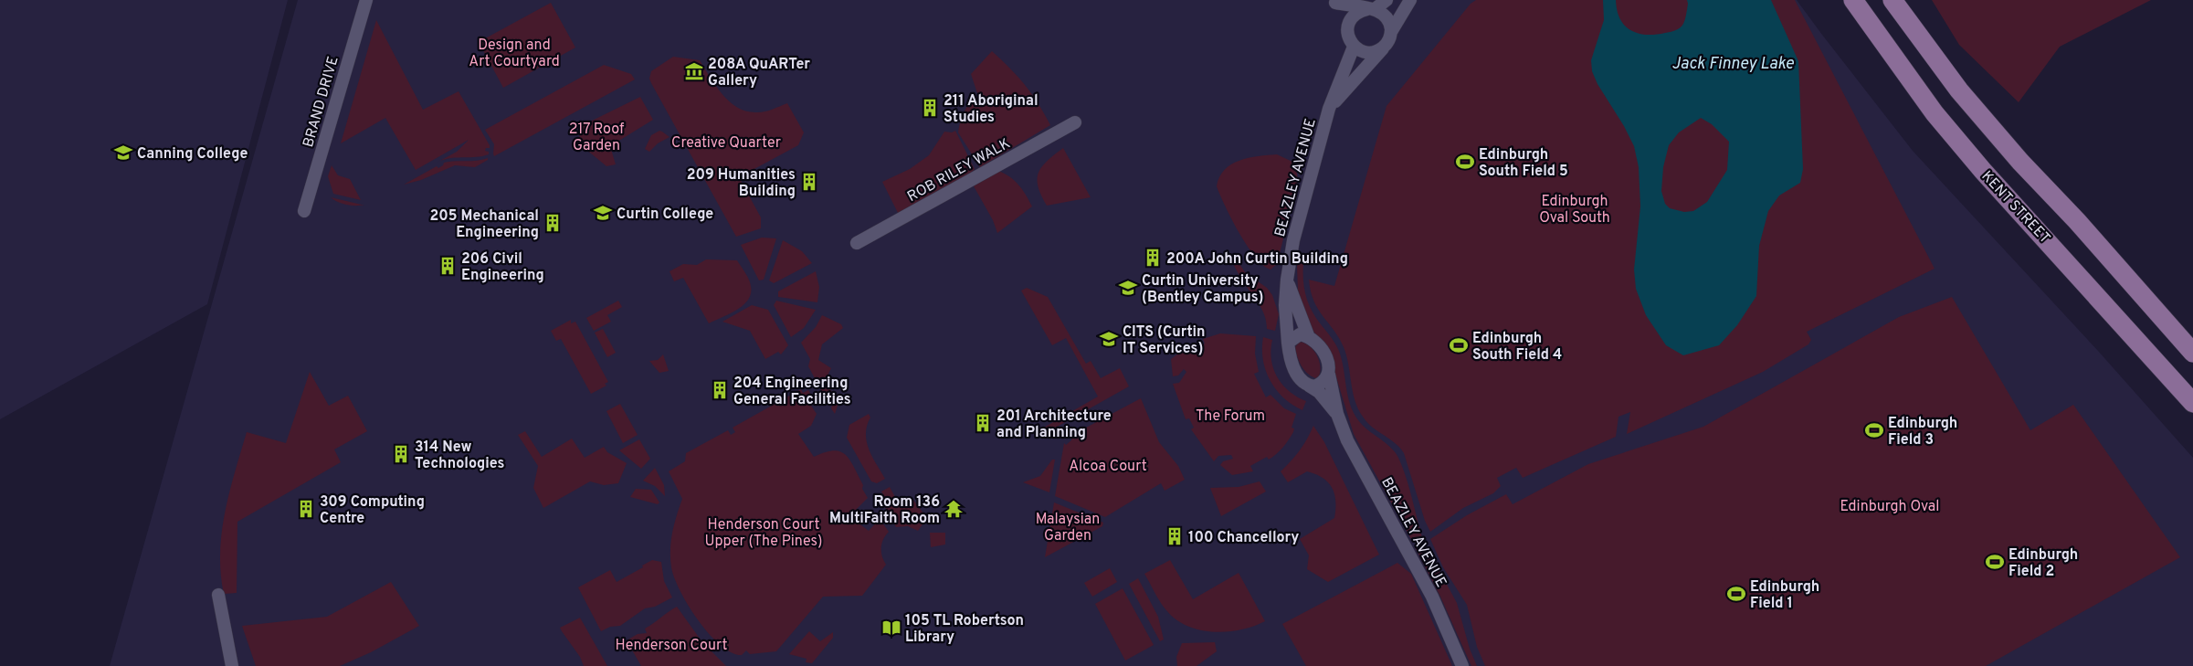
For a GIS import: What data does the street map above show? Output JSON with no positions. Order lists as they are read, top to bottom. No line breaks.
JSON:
{"streets":{"main road":["KENT STREET"],"street":["BRAND DRIVE","ROB RILEY WALK","BEAZLEY AVENUE"]},"water":["Jack Finney Lake"],"parks":["Design and Art Courtyard","217 Roof Garden","Creative Quarter","Edinburgh Oval South","The Forum","Alcoa Court","Edinburgh Oval","Malaysian Garden","Henderson Court Upper (The Pines)","Henderson Court"],"places":{"museum":["208A QuARTer Gallery"],"building":["211 Aboriginal Studies","209 Humanities Building","205 Mechanical Engineering","200A John Curtin Building","206 Civil Engineering","204 Engineering General Facilities","201 Architecture and Planning","314 New Technologies","309 Computing Centre","100 Chancellory"],"school or university":["Canning College","Curtin College","Curtin University (Bentley Campus)","CITS (Curtin IT Services)"],"sports":["Edinburgh South Field 5","Edinburgh South Field 4","Edinburgh Field 3","Edinburgh Field 2","Edinburgh Field 1"],"temple":["Room 136 MultiFaith Room"],"library":["105 TL Robertson Library"]}}
